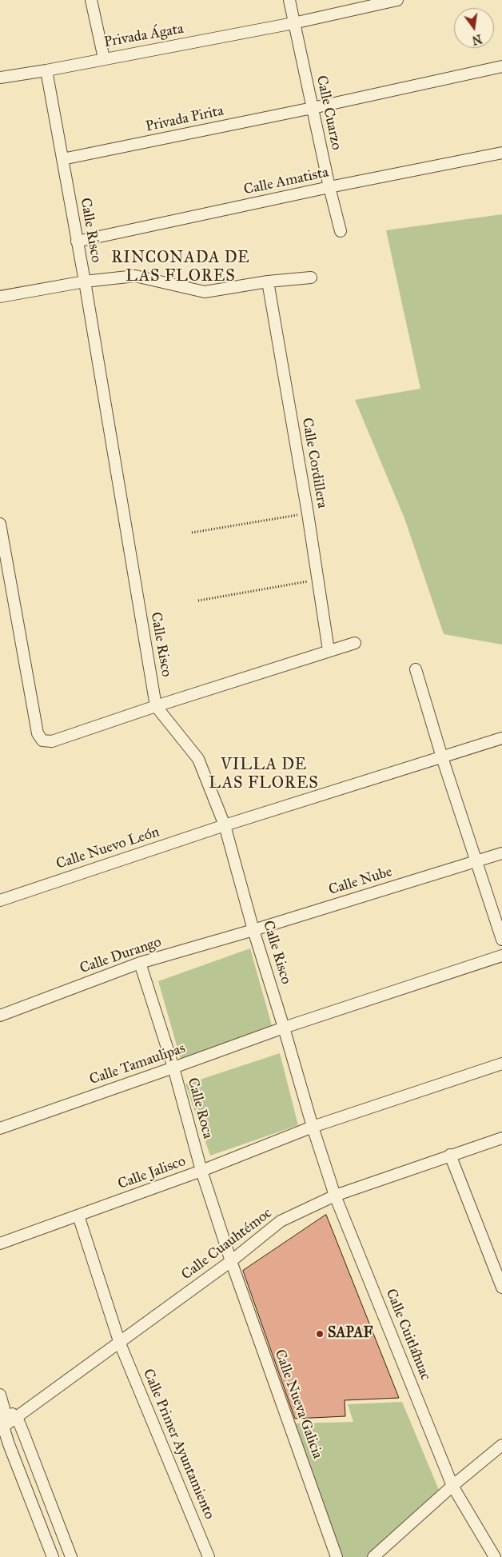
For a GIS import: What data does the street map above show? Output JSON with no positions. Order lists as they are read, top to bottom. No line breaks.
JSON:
{"streets":{"street":["Privada Ágata","Calle Cuarzo","Privada Pirita","Calle Amatista","Calle Risco","Calle Cordillera","Calle Nuevo León","Calle Nube","Calle Durango","Calle Tamaulipas","Calle Roca","Calle Jalisco","Calle Cuauhtémoc","Calle Cuitláhuac","Calle Nueva Galicia","Calle Primer Ayuntamiento"]},"crossings":[["Privada Ágata","Calle Cuarzo"],["Privada Ágata","Calle Risco"],["Calle Cuarzo","Privada Pirita"],["Calle Cuarzo","Calle Amatista"],["Privada Pirita","Calle Risco"],["Calle Amatista","Calle Risco"],["Calle Risco","Calle Nuevo León"],["Calle Risco","Calle Nube"],["Calle Risco","Calle Durango"],["Calle Risco","Calle Tamaulipas"],["Calle Risco","Calle Jalisco"],["Calle Risco","Calle Cuauhtémoc"],["Calle Risco","Calle Cuitláhuac"],["Calle Nube","Calle Durango"],["Calle Durango","Calle Roca"],["Calle Tamaulipas","Calle Roca"],["Calle Roca","Calle Jalisco"],["Calle Roca","Calle Cuauhtémoc"],["Calle Roca","Calle Nueva Galicia"],["Calle Jalisco","Calle Primer Ayuntamiento"],["Calle Cuauhtémoc","Calle Cuitláhuac"],["Calle Cuauhtémoc","Calle Nueva Galicia"],["Calle Cuauhtémoc","Calle Primer Ayuntamiento"]],"districts":["RINCONADA DE LAS FLORES","VILLA DE LAS FLORES"],"places":["SAPAF"],"north":"bottom"}
